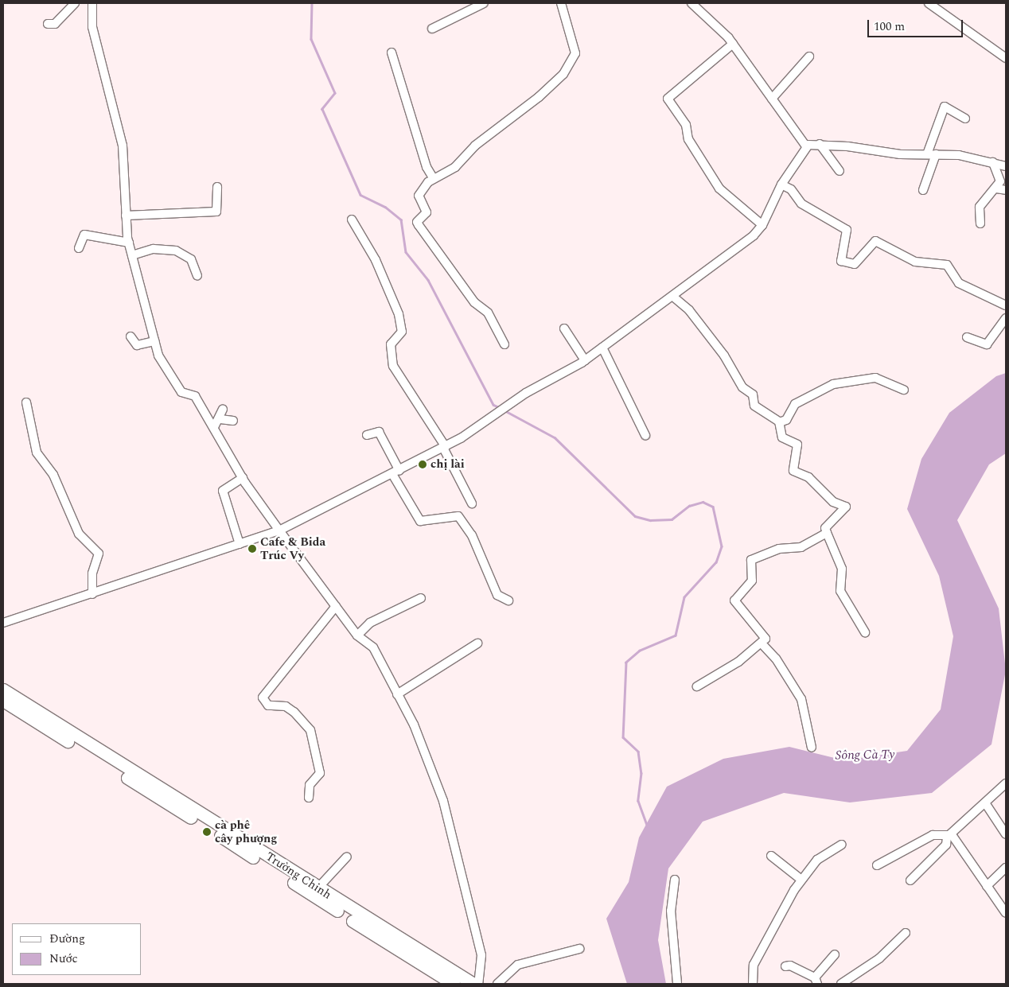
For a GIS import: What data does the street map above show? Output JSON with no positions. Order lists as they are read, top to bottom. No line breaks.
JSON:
{"streets":{"highway":["Trường Chinh"]},"water":["Sông Cà Ty"],"places":["chị lài","Cafe & Bida Trúc Vy","cà phê cây phượng"],"legend":["Đường","Nước"],"scale_bar":"100 m"}
